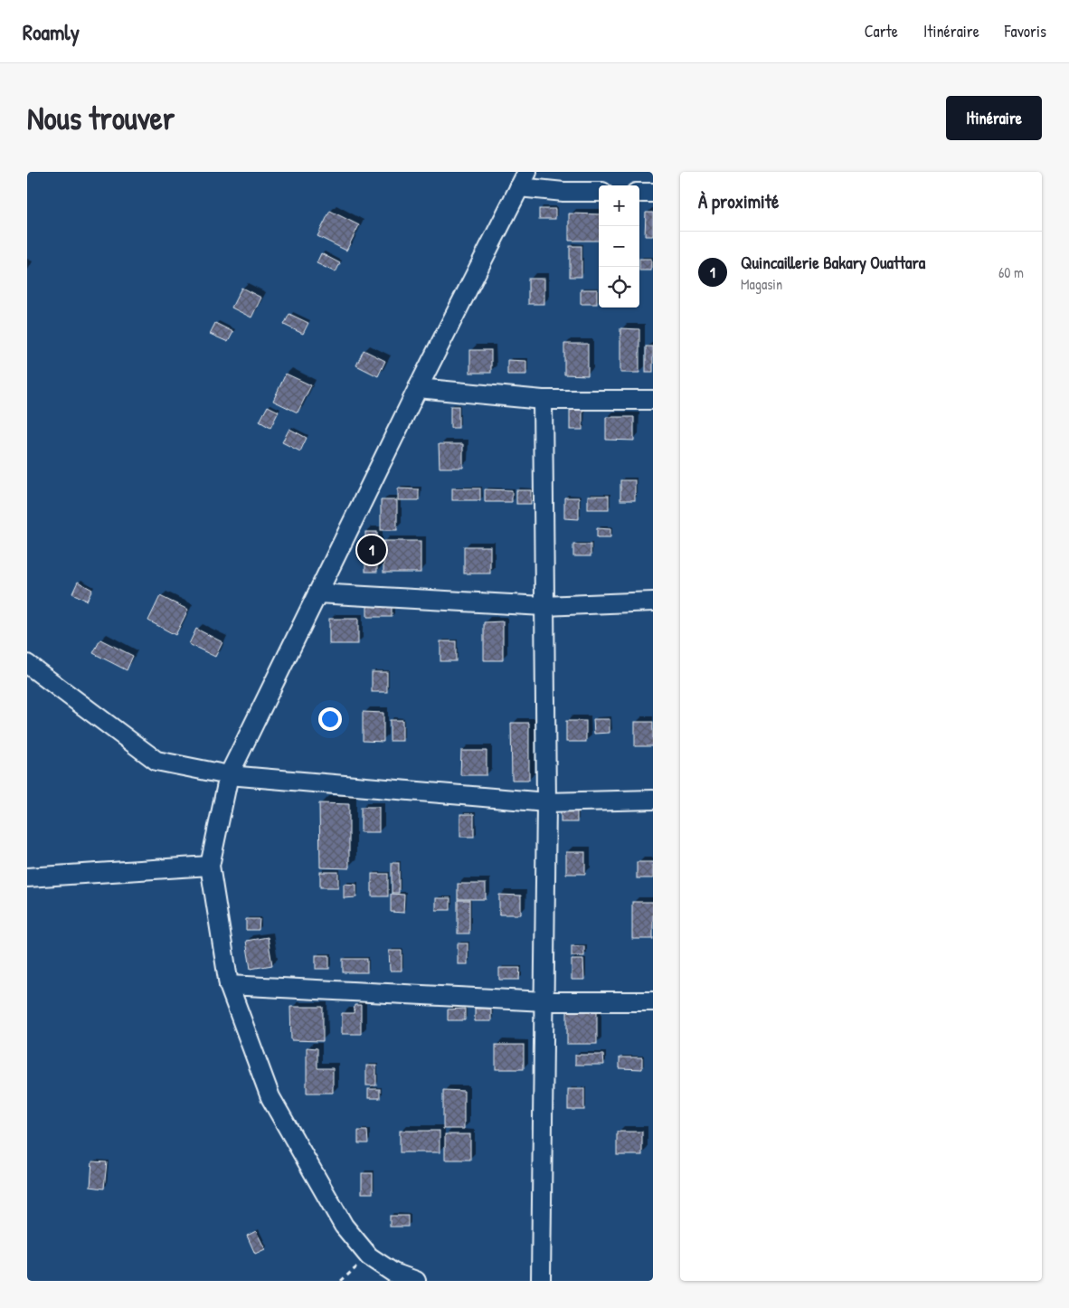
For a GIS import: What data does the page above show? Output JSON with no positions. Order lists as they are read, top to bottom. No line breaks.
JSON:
{"page":{"header":"Roamly","nav":["Carte","Itinéraire","Favoris"],"buttons":"Itinéraire","title":"Nous trouver","heading":"À proximité","map_buttons":["+","−"],"list":[{"mark":"1","name":"Quincaillerie Bakary Ouattara","note":"Magasin","value":"60 m"}],"pins":"1"}}
